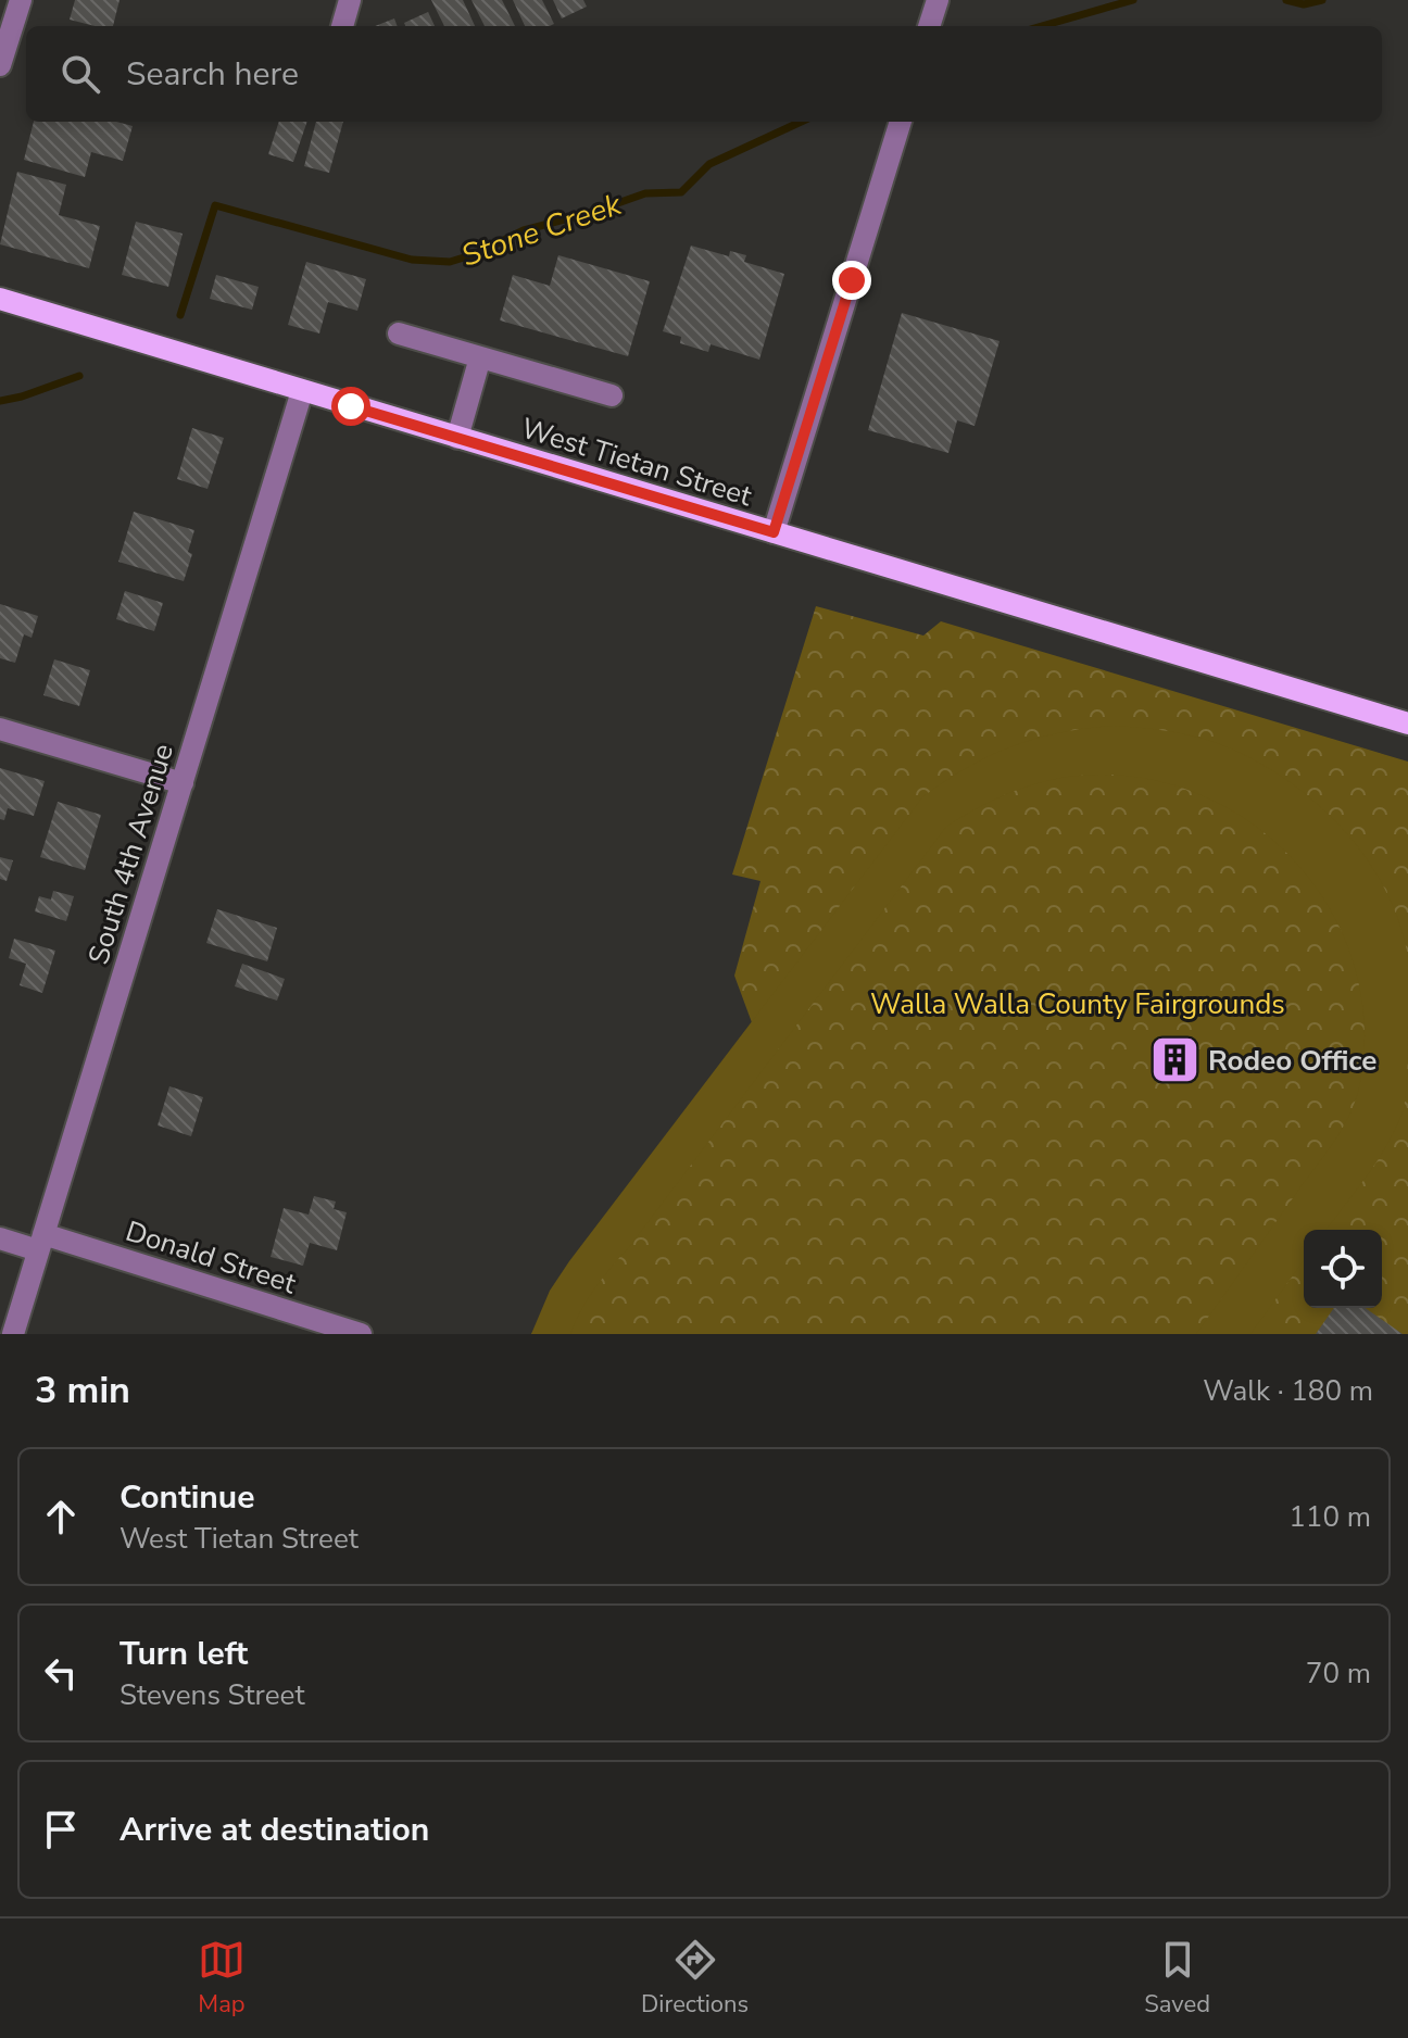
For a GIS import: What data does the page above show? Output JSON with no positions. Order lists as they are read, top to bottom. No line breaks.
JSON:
{"streets":{"main road":["West Tietan Street"],"street":["South 4th Avenue","Donald Street"]},"crossings":[["West Tietan Street","South 4th Avenue"],["South 4th Avenue","Donald Street"]],"water":["Stone Creek"],"parks":["Walla Walla County Fairgrounds"],"places":{"building":["Rodeo Office"]},"page":{"search":"Search here","heading":["3 min","Walk · 180 m"],"list":[["Continue","West Tietan Street","110 m"],["Turn left","Stevens Street","70 m"],"Arrive at destination"],"nav":["Map","Directions","Saved"]}}
